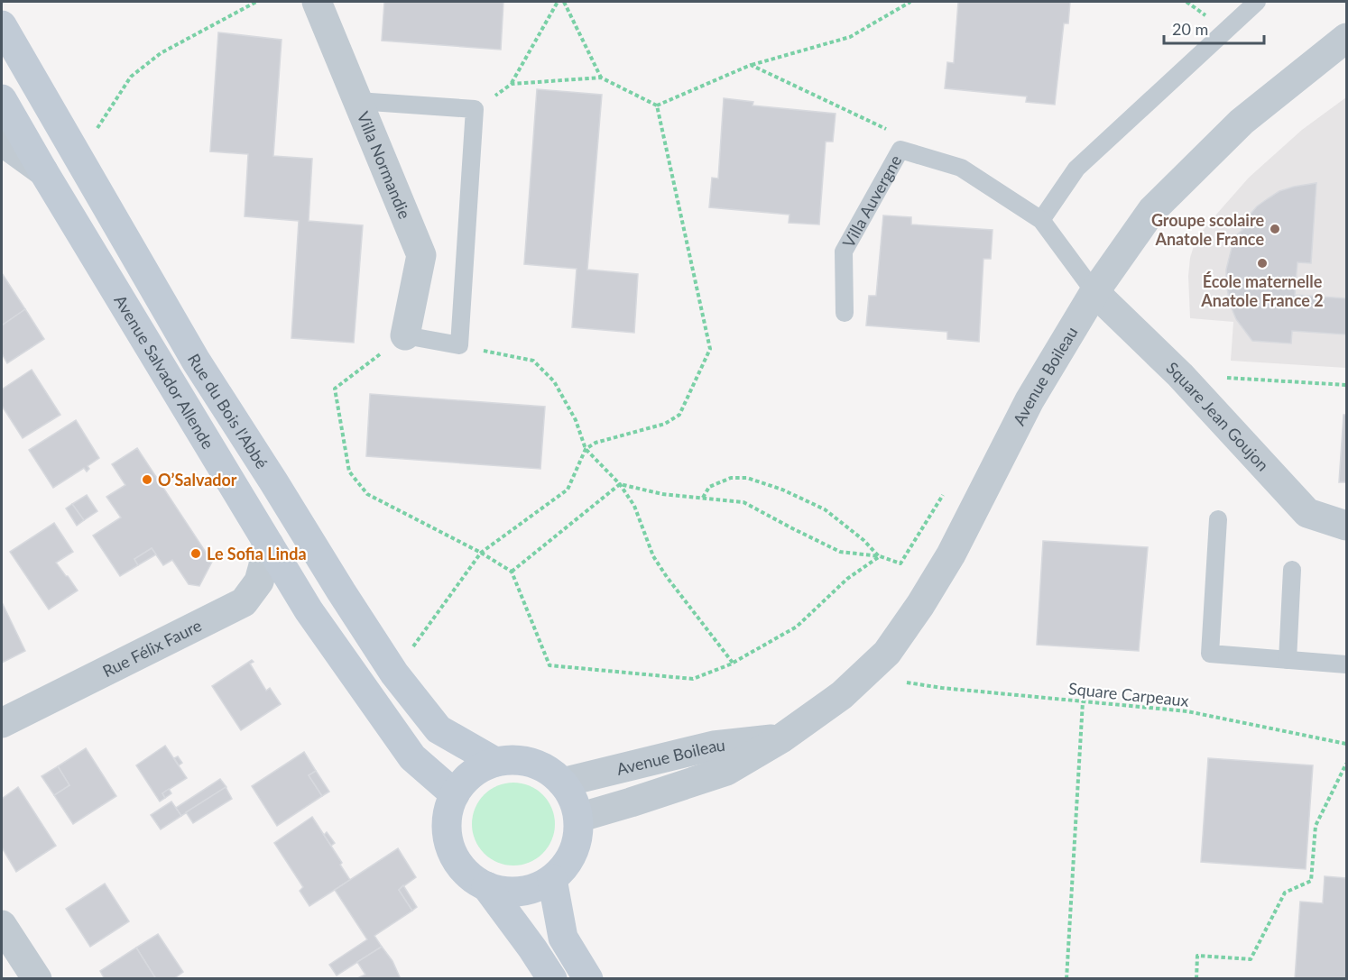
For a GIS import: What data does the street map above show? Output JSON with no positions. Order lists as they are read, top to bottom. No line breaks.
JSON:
{"streets":{"main road":["Avenue Salvador Allende","Rue du Bois l'Abbé"],"street":["Villa Normandie","Avenue Boileau","Square Jean Goujon","Rue Félix Faure"],"lane":["Villa Auvergne"],"path":["Square Carpeaux"]},"crossings":[["Villa Auvergne","Avenue Boileau"],["Villa Auvergne","Square Jean Goujon"],["Avenue Salvador Allende","Avenue Boileau"],["Avenue Salvador Allende","Rue du Bois l'Abbé"],["Avenue Salvador Allende","Rue Félix Faure"],["Avenue Boileau","Rue du Bois l'Abbé"],["Avenue Boileau","Square Jean Goujon"]],"places":["Groupe scolaire Anatole France","École maternelle Anatole France 2","O’Salvador","Le Sofia Linda"],"scale_bar":"20 m"}
